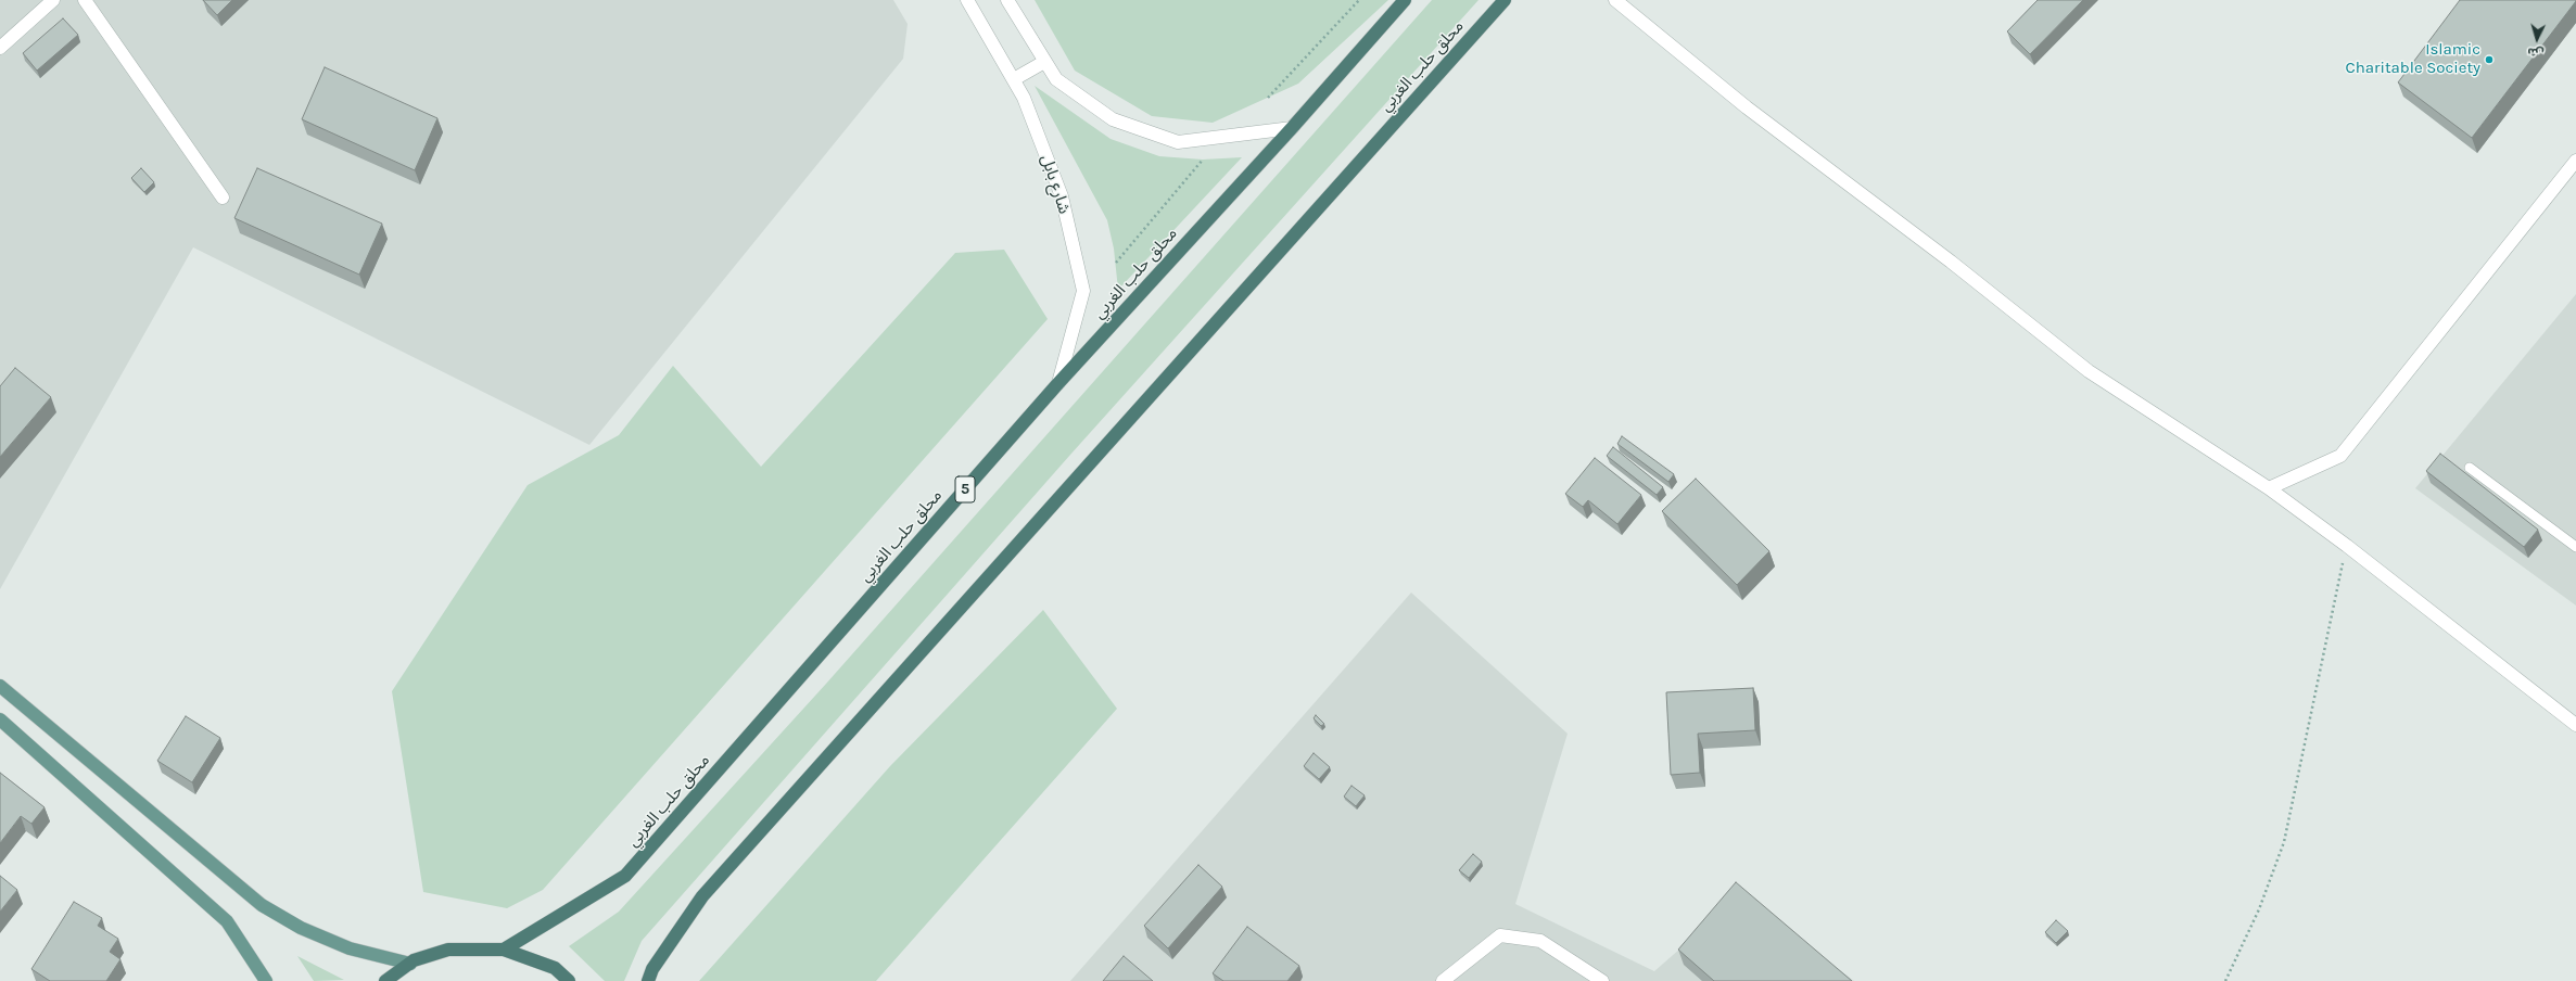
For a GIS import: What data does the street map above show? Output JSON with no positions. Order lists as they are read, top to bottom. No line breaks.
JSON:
{"streets":{"highway":["محلق حلب الغربي","5"],"street":["شارع بابل"]},"crossings":[["محلق حلب الغربي","شارع بابل"]],"places":["Islamic Charitable Society"],"north":"bottom"}
